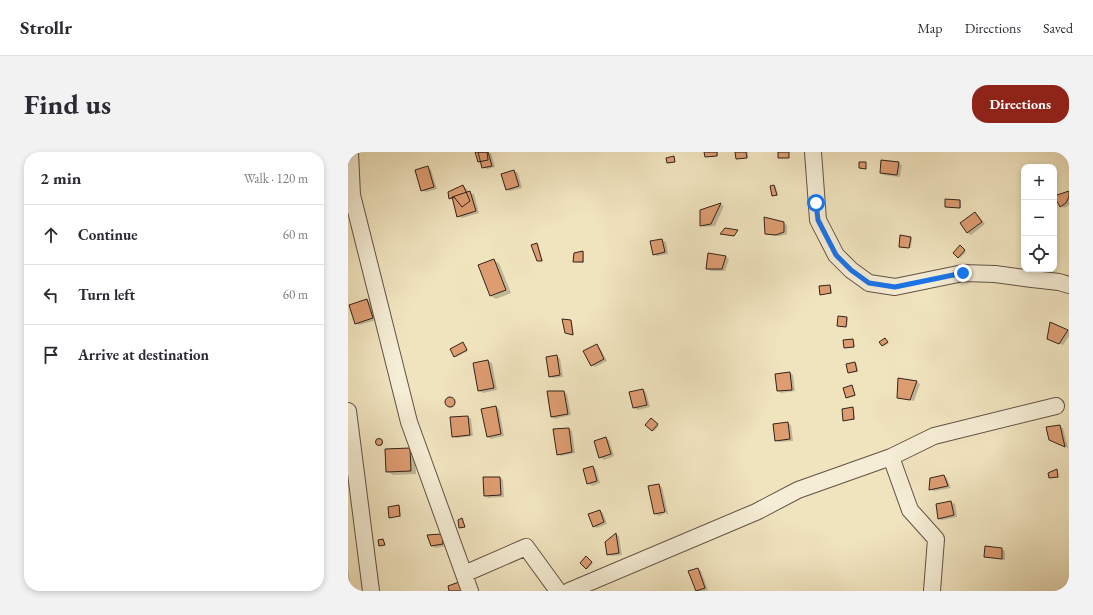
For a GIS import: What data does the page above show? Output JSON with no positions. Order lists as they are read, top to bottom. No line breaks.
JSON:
{"page":{"header":"Strollr","nav":["Map","Directions","Saved"],"buttons":"Directions","title":"Find us","heading":["2 min","Walk · 120 m"],"map_buttons":["+","−"],"list":[["Continue","60 m"],["Turn left","60 m"],"Arrive at destination"]}}
